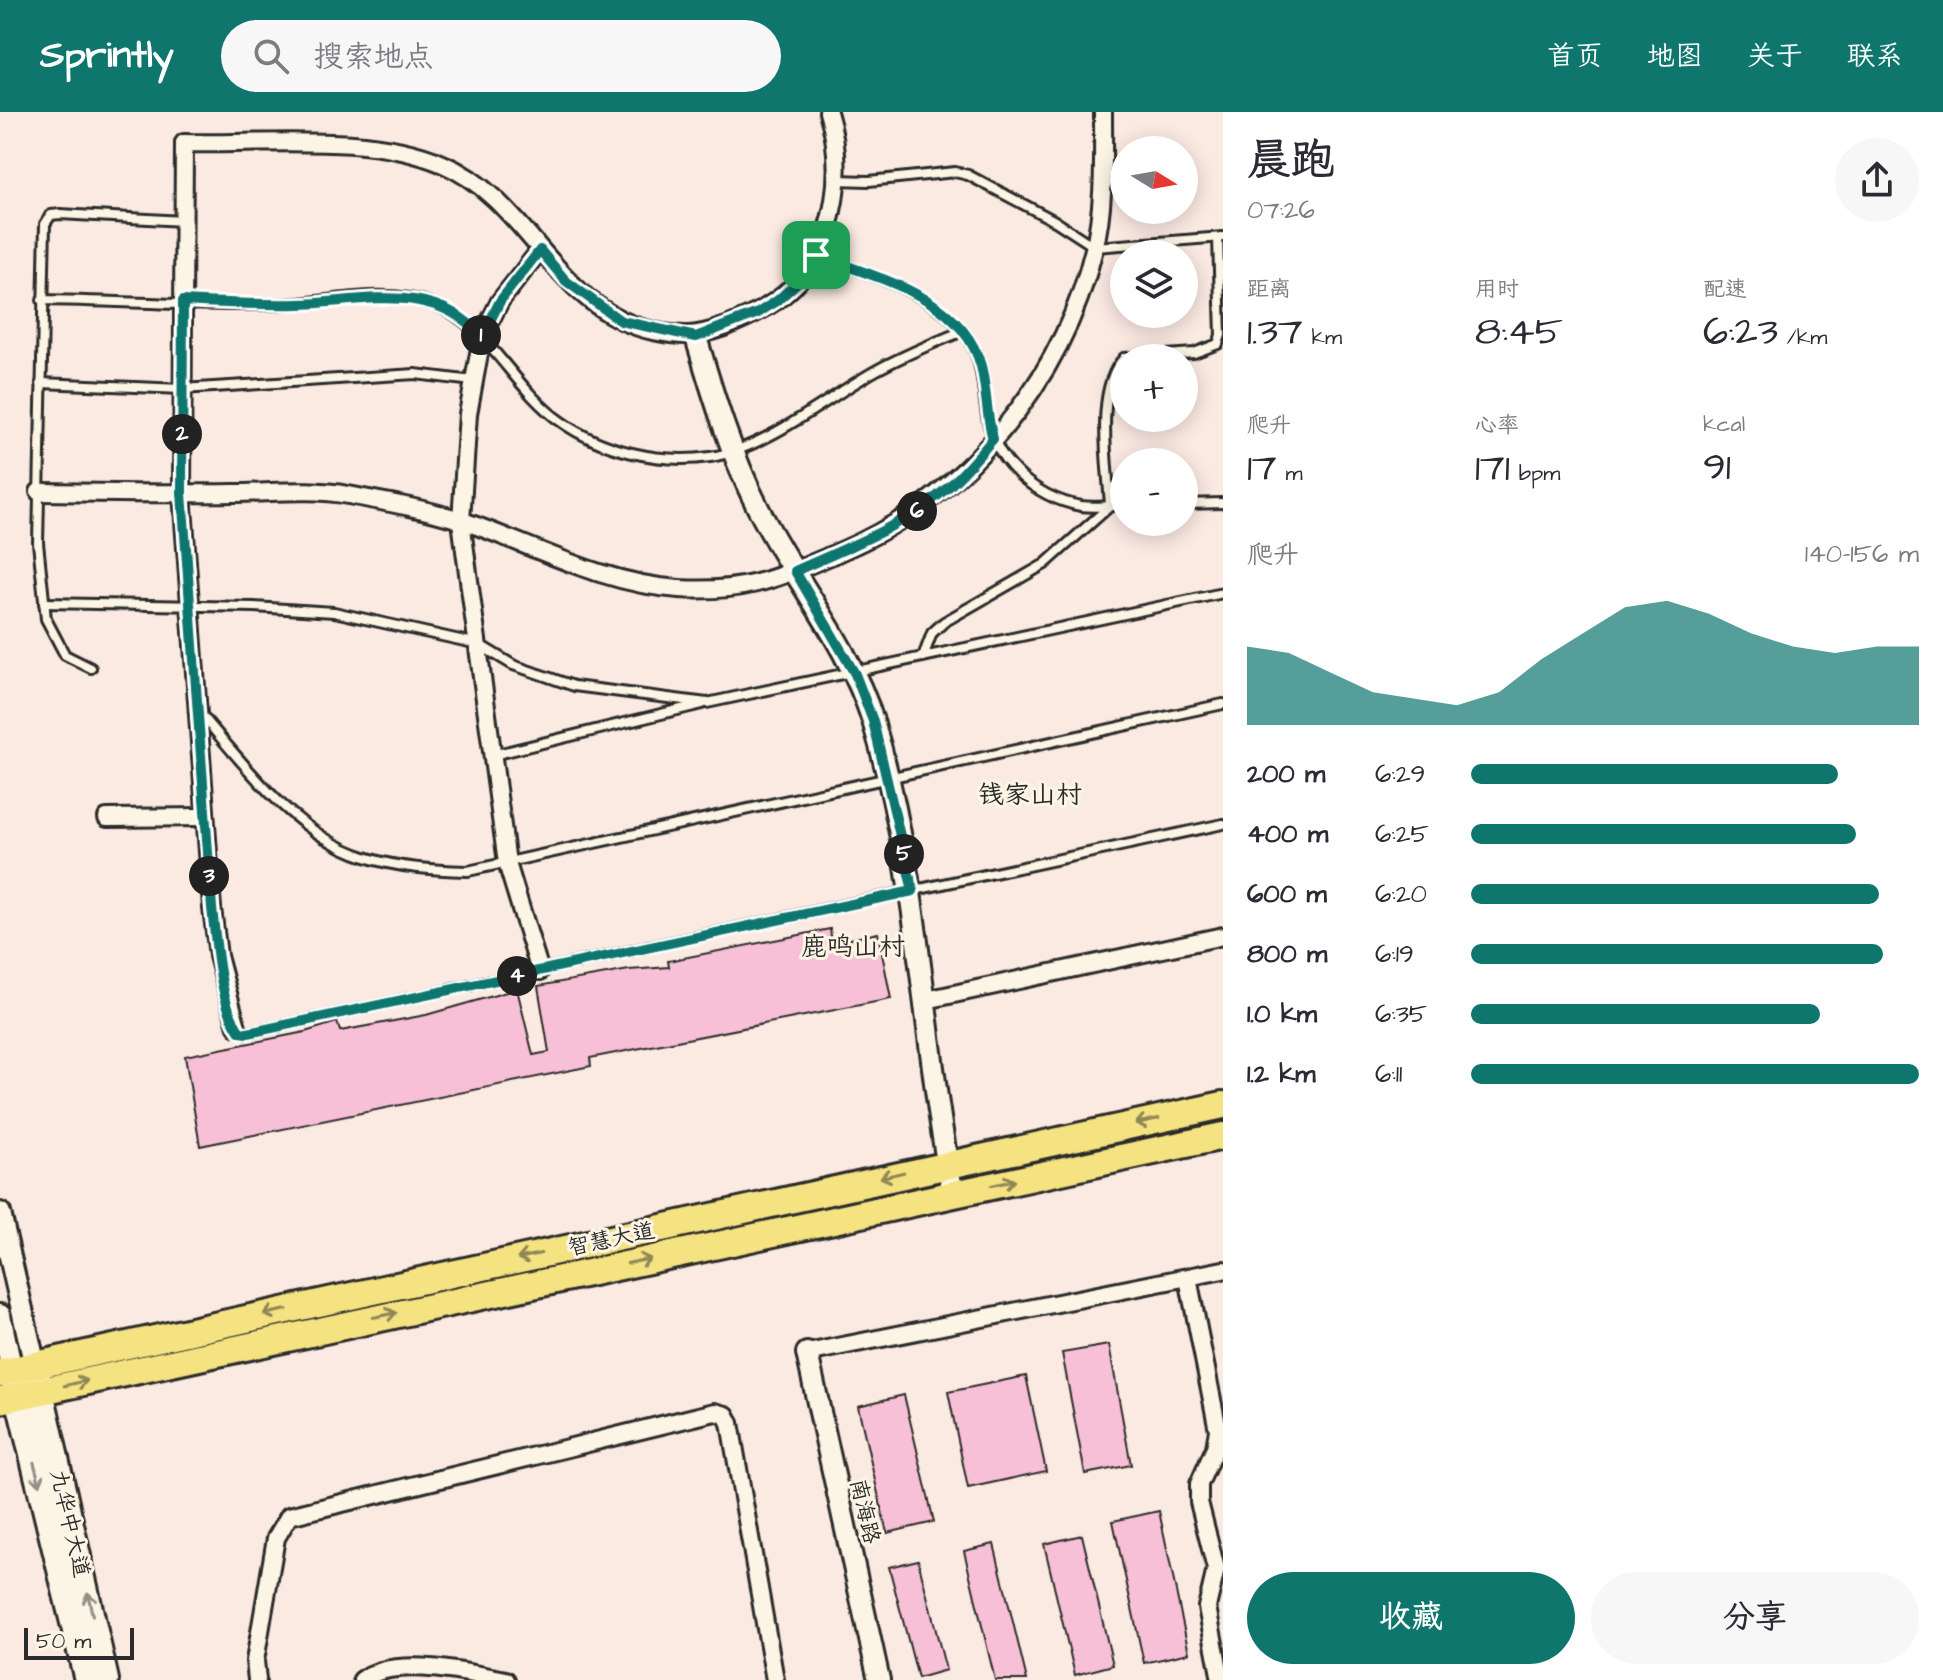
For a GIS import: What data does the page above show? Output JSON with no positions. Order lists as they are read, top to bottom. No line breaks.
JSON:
{"streets":{"main road":["智慧大道","九华中大道"],"street":["南海路"]},"crossings":[["智慧大道","九华中大道"]],"districts":["钱家山村","鹿鸣山村"],"scale_bar":"50 m","north":"right","page":{"header":"Sprintly","search":"搜索地点","nav":["首页","地图","关于","联系"],"heading":["晨跑","07:26"],"map_buttons":["+","−"],"stats":[["距离","1.37 km"],["用时","8:45"],["配速","6:23 /km"],["爬升","17 m"],["心率","171 bpm"],["kcal","91"]],"pins":["1","2","6","5","3","4"],"chart":["爬升","140–156 m"],"list":[{"name":"200 m","note":"6:29"},{"name":"400 m","note":"6:25"},{"name":"600 m","note":"6:20"},{"name":"800 m","note":"6:19"},{"name":"1.0 km","note":"6:35"},{"name":"1.2 km","note":"6:11"}],"buttons":["收藏","分享"],"scale":"50 m"}}
